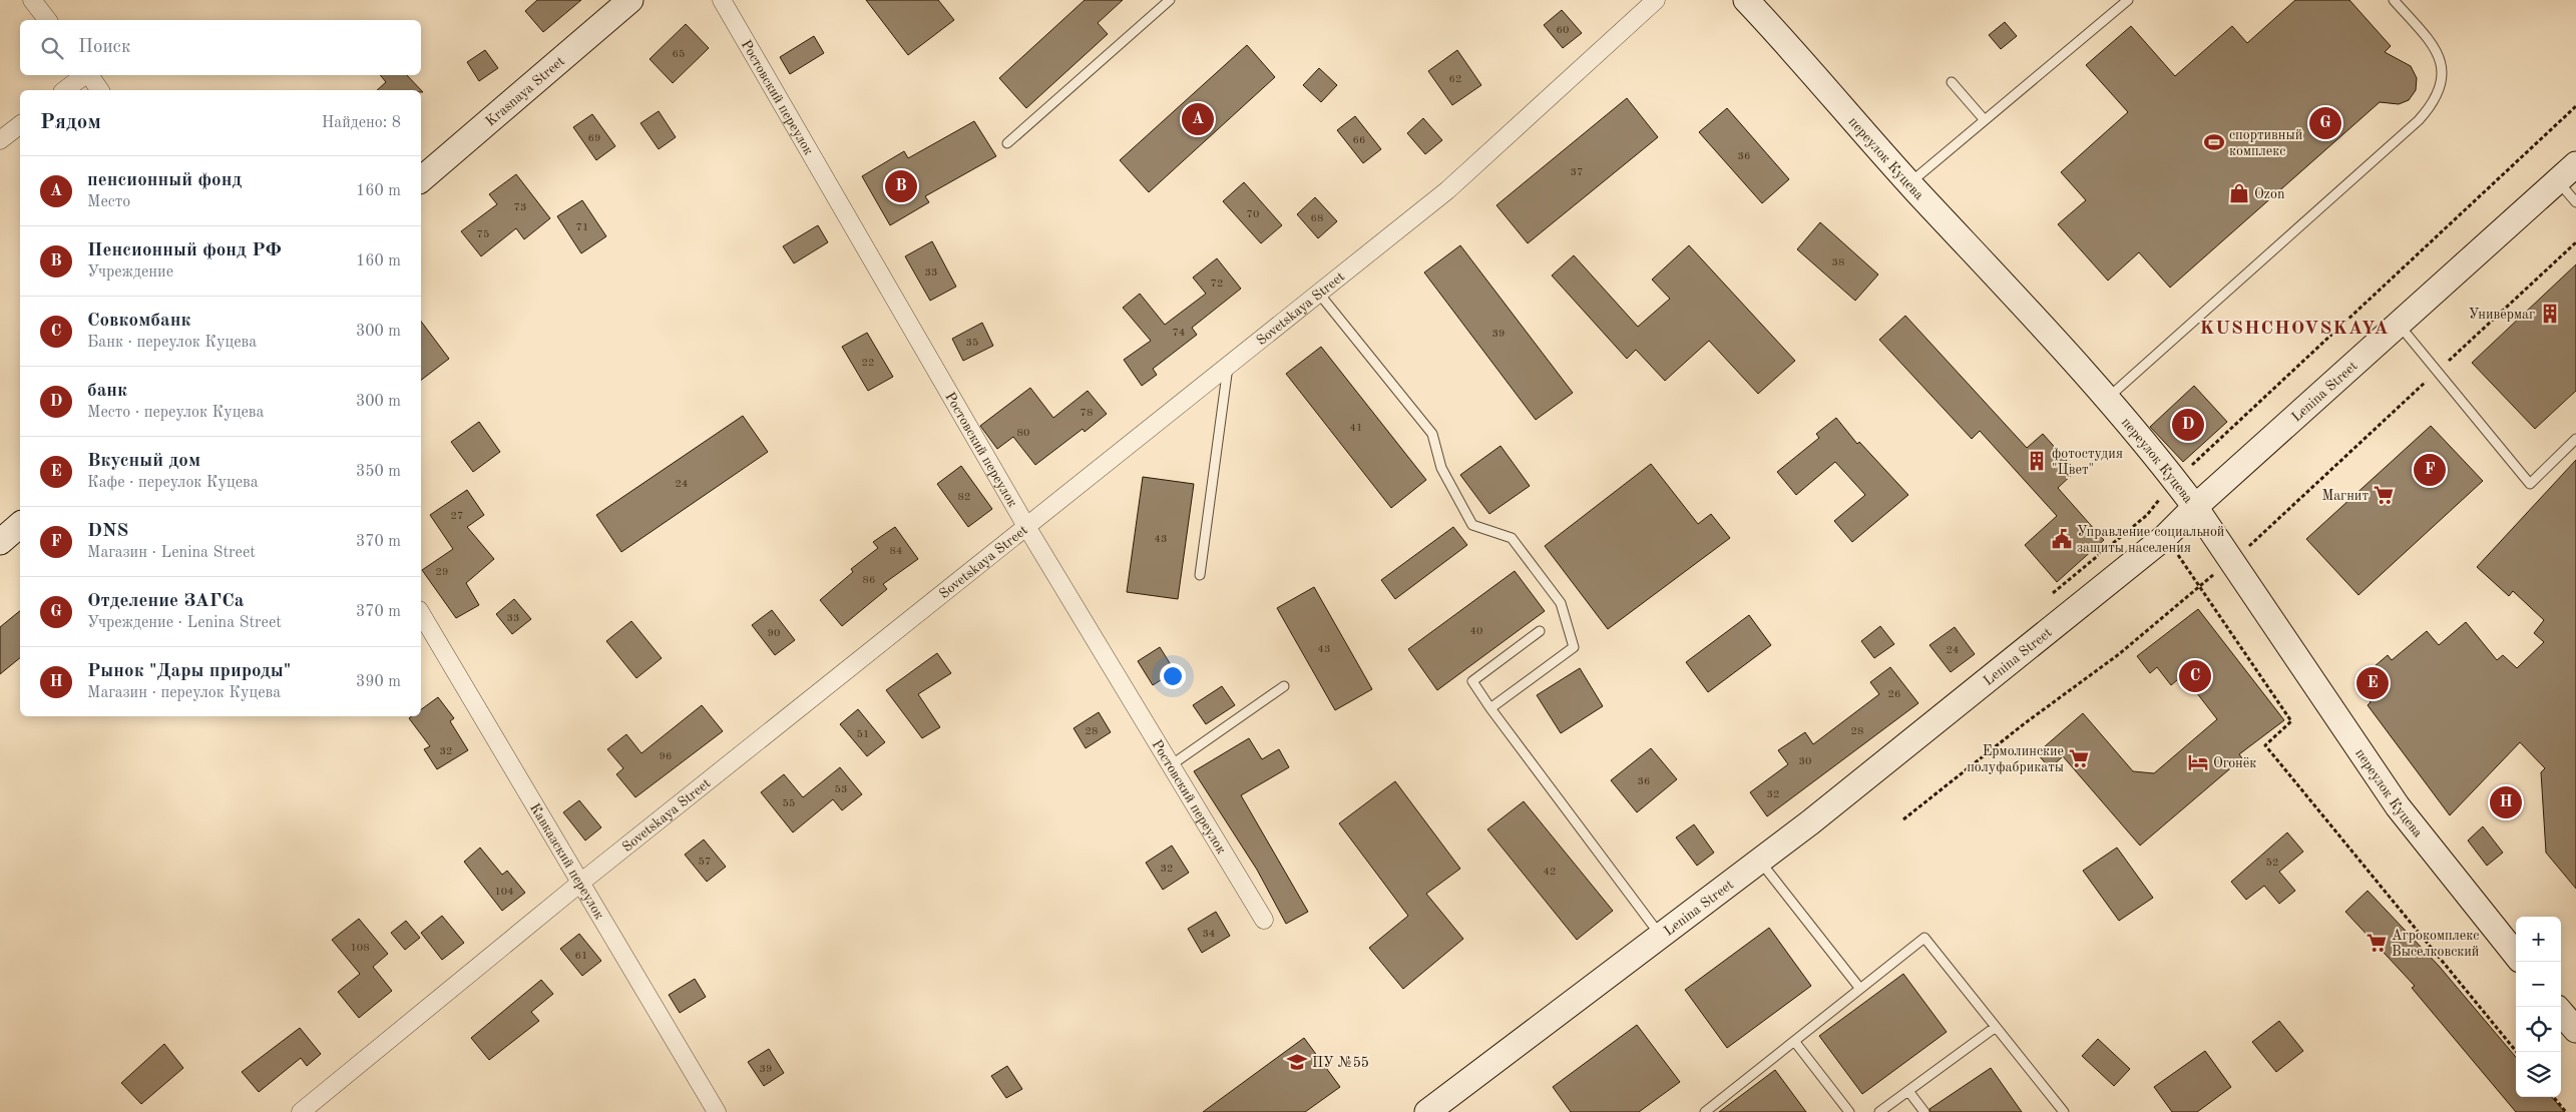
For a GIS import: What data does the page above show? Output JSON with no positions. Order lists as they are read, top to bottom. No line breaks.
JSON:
{"streets":{"street":["Krasnaya Street","Ростовский переулок","переулок Куцева","Sovetskaya Street","Lenina Street","Кавказский переулок"]},"crossings":[["Ростовский переулок","Sovetskaya Street"],["переулок Куцева","Lenina Street"],["Sovetskaya Street","Кавказский переулок"]],"districts":["KUSHCHOVSKAYA"],"places":{"sports":["спортивный комплекс"],"shop":["Ozon"],"building":["Универмаг","фотостудия \"Цвет\""],"supermarket":["Магнит","Ермолинские полуфабрикаты","Агрокомплекс Выселковский"],"public building":["Управление социальной защиты населения"],"hotel":["Огонёк"],"school or university":["ПУ №55"]},"house_numbers":["60","65","62","69","66","36","37","73","70","68","71","75","38","33","72","74","39","35","22","78","41","80","24","82","27","43","84","29","86","33","40","90","43","24","26","28","28","51","32","96","30","36","53","32","55","57","52","32","42","104","34","108","61","39"],"page":{"search":"Поиск","heading":["Рядом","Найдено: 8"],"pins":["A","G","B","D","F","C","E","H"],"list":[{"mark":"A","name":"пенсионный фонд","note":"Место","value":"160 m"},{"mark":"B","name":"Пенсионный фонд РФ","note":"Учреждение","value":"160 m"},{"mark":"C","name":"Совкомбанк","note":"Банк · переулок Куцева","value":"300 m"},{"mark":"D","name":"банк","note":"Место · переулок Куцева","value":"300 m"},{"mark":"E","name":"Вкусный дом","note":"Кафе · переулок Куцева","value":"350 m"},{"mark":"F","name":"DNS","note":"Магазин · Lenina Street","value":"370 m"},{"mark":"G","name":"Отделение ЗАГСа","note":"Учреждение · Lenina Street","value":"370 m"},{"mark":"H","name":"Рынок \"Дары природы\"","note":"Магазин · переулок Куцева","value":"390 m"}],"map_buttons":["+","−"]}}
